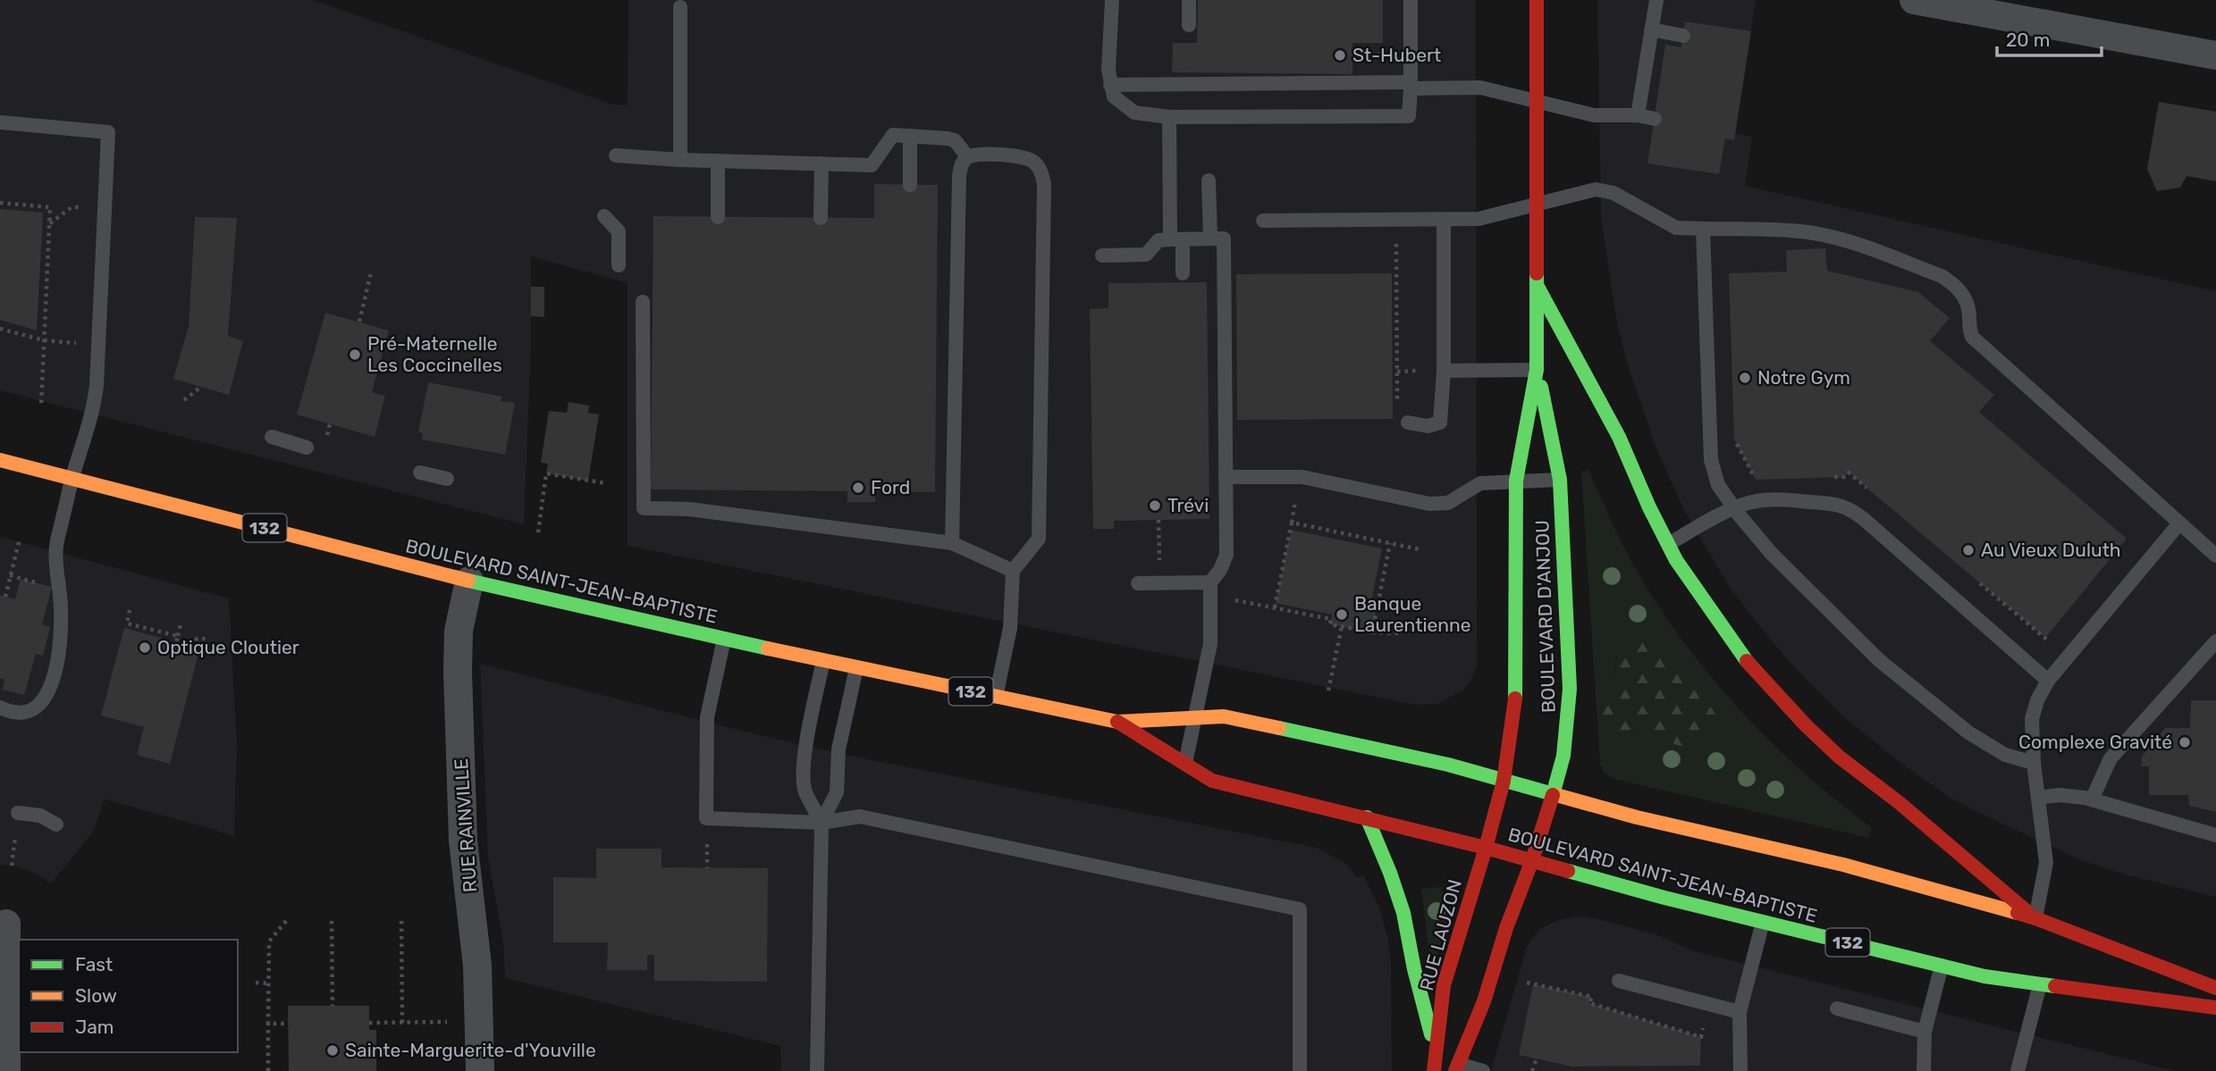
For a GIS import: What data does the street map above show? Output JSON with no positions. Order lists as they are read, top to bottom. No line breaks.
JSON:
{"streets":{"main road":["132","BOULEVARD SAINT-JEAN-BAPTISTE","BOULEVARD D'ANJOU","RUE LAUZON"],"street":["RUE RAINVILLE"]},"crossings":[["BOULEVARD SAINT-JEAN-BAPTISTE","BOULEVARD D'ANJOU"],["BOULEVARD SAINT-JEAN-BAPTISTE","RUE RAINVILLE"],["BOULEVARD SAINT-JEAN-BAPTISTE","RUE LAUZON"],["BOULEVARD D'ANJOU","RUE LAUZON"]],"places":["St-Hubert","Pré-Maternelle Les Coccinelles","Notre Gym","Ford","Trévi","Au Vieux Duluth","Banque Laurentienne","Optique Cloutier","Complexe Gravité","Sainte-Marguerite-d'Youville"],"legend":["Fast","Slow","Jam"],"scale_bar":"20 m"}
